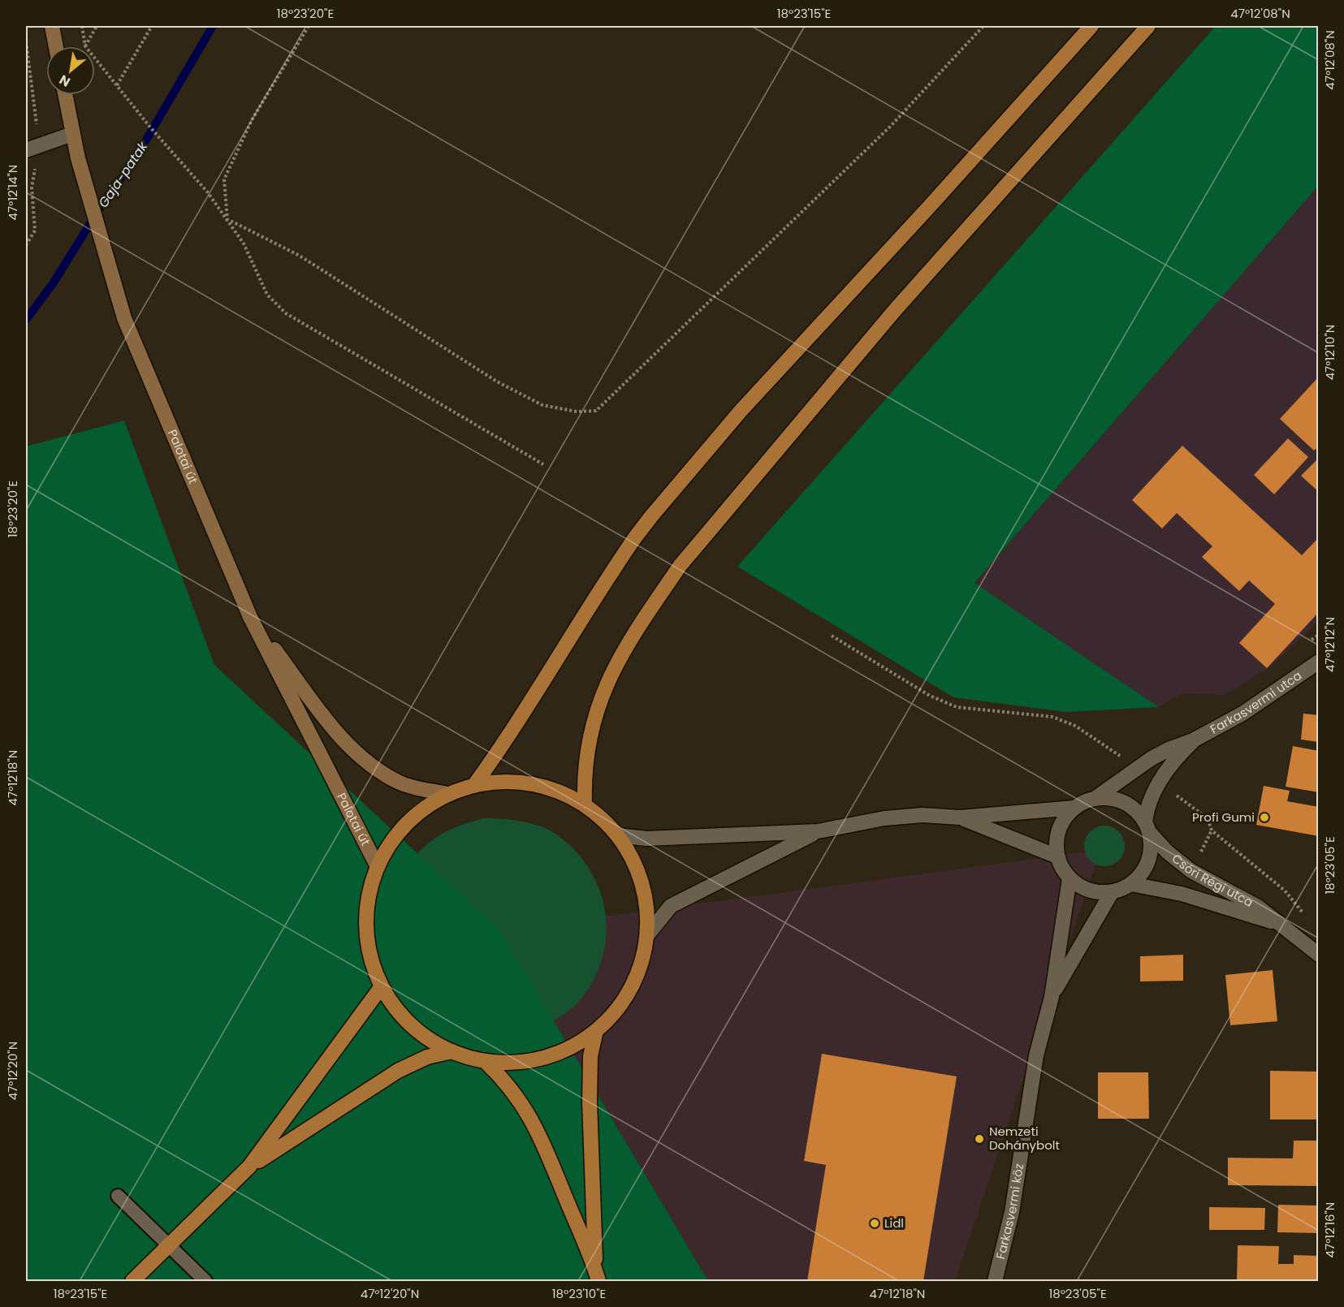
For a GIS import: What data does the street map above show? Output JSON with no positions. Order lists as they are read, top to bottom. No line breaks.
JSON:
{"streets":{"main road":["Palotai út"],"street":["Farkasvermi utca","Csóri Régi utca","Farkasvermi köz"]},"crossings":[["Farkasvermi utca","Csóri Régi utca"],["Farkasvermi utca","Farkasvermi köz"],["Csóri Régi utca","Farkasvermi köz"]],"water":["Gaja-patak"],"places":["Profi Gumi","Nemzeti Dohánybolt","Lidl"],"north":"bottom left","coordinates":["18°23'20\"E","18°23'15\"E","47°12'08\"N","47°12'14\"N","47°12'10\"N","47°12'12\"N","47°12'18\"N","18°23'05\"E","47°12'20\"N","47°12'16\"N","18°23'10\"E"]}
